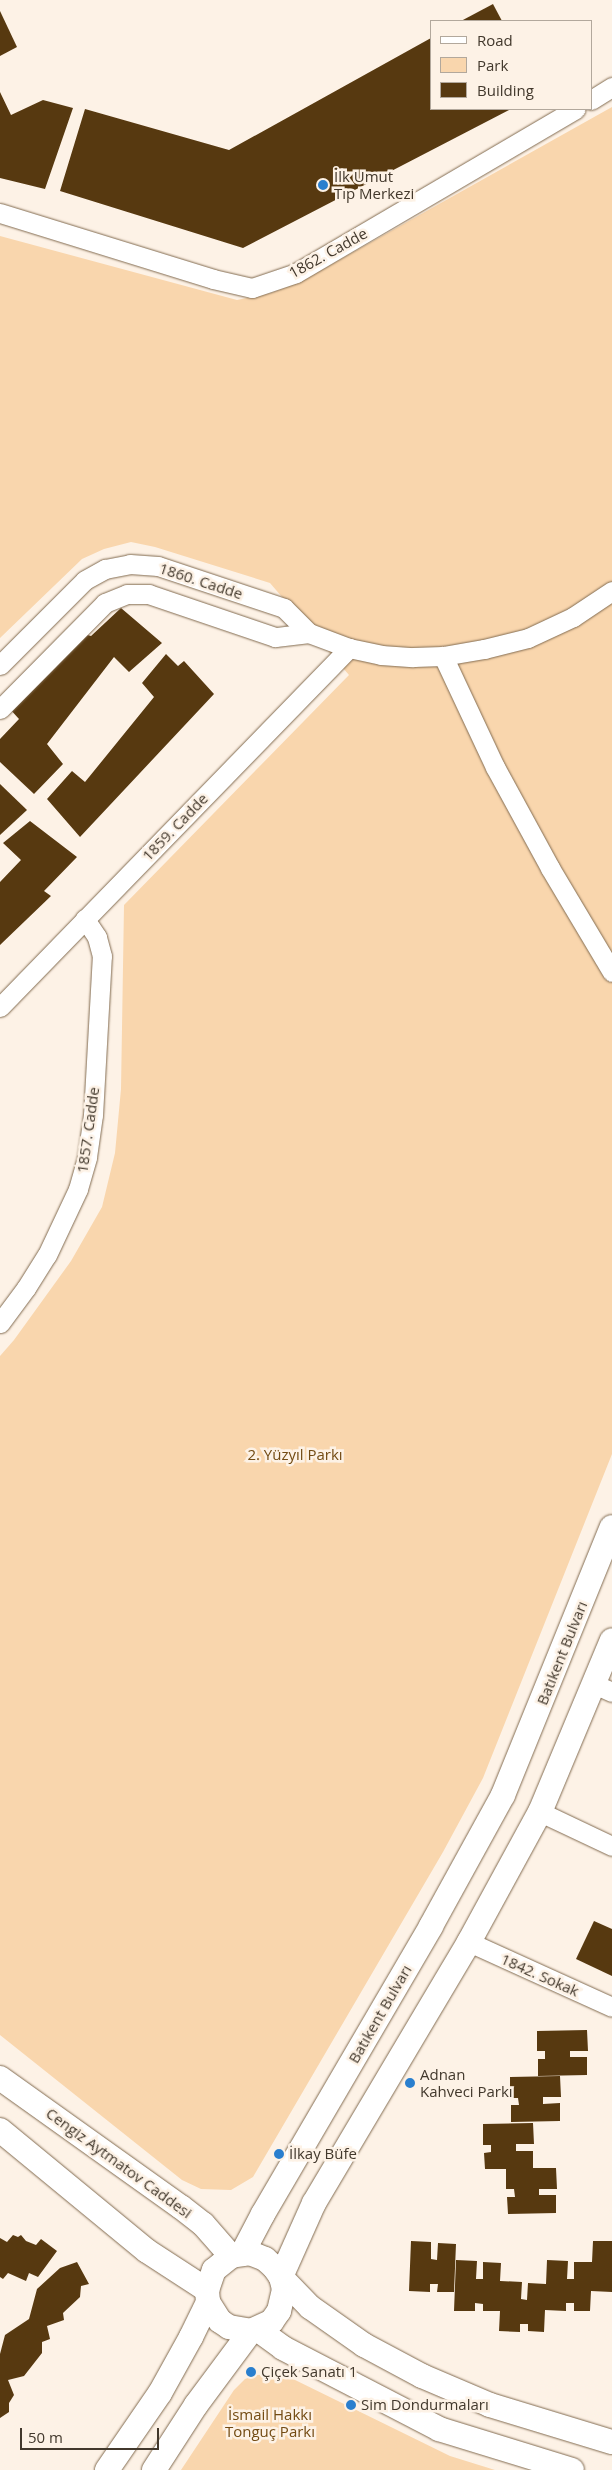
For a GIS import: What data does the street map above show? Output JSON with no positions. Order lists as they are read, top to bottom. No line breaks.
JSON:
{"streets":{"main road":["Batıkent Bulvarı","Cengiz Aytmatov Caddesi"],"street":["1862. Cadde","1860. Cadde","1859. Cadde","1857. Cadde","1842. Sokak"]},"crossings":[["1860. Cadde","1859. Cadde"],["1859. Cadde","1857. Cadde"],["Batıkent Bulvarı","Cengiz Aytmatov Caddesi"]],"parks":["2. Yüzyıl Parkı","İsmail Hakkı Tonguç Parkı"],"places":["İlk Umut Tıp Merkezi","Adnan Kahveci Parkı","İlkay Büfe","Çiçek Sanatı 1","Sim Dondurmaları"],"legend":["Road","Park","Building"],"scale_bar":"50 m"}
